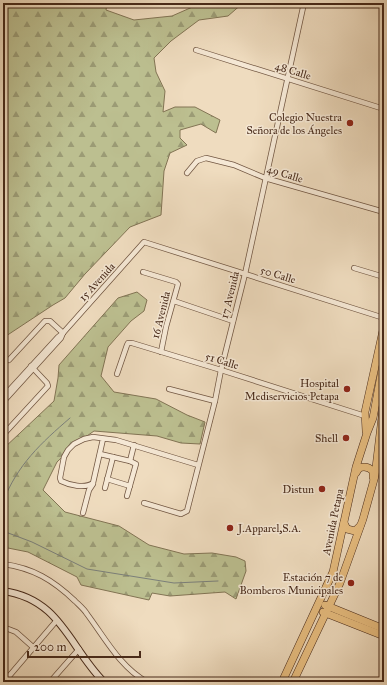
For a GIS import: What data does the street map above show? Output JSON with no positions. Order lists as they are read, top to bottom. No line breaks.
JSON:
{"streets":{"main road":["Avenida Petapa"],"street":["48 Calle","49 Calle","50 Calle","15 Avenida","17 Avenida","16 Avenida","51 Calle"]},"crossings":[["48 Calle","17 Avenida"],["49 Calle","17 Avenida"],["50 Calle","15 Avenida"],["50 Calle","17 Avenida"],["17 Avenida","51 Calle"],["16 Avenida","51 Calle"]],"places":["Colegio Nuestra Señora de los Ángeles","Hospital Mediservicios Petapa","Shell","Distun","J.Apparel,S.A.","Estación 7 de Bomberos Municipales"],"scale_bar":"200 m"}
